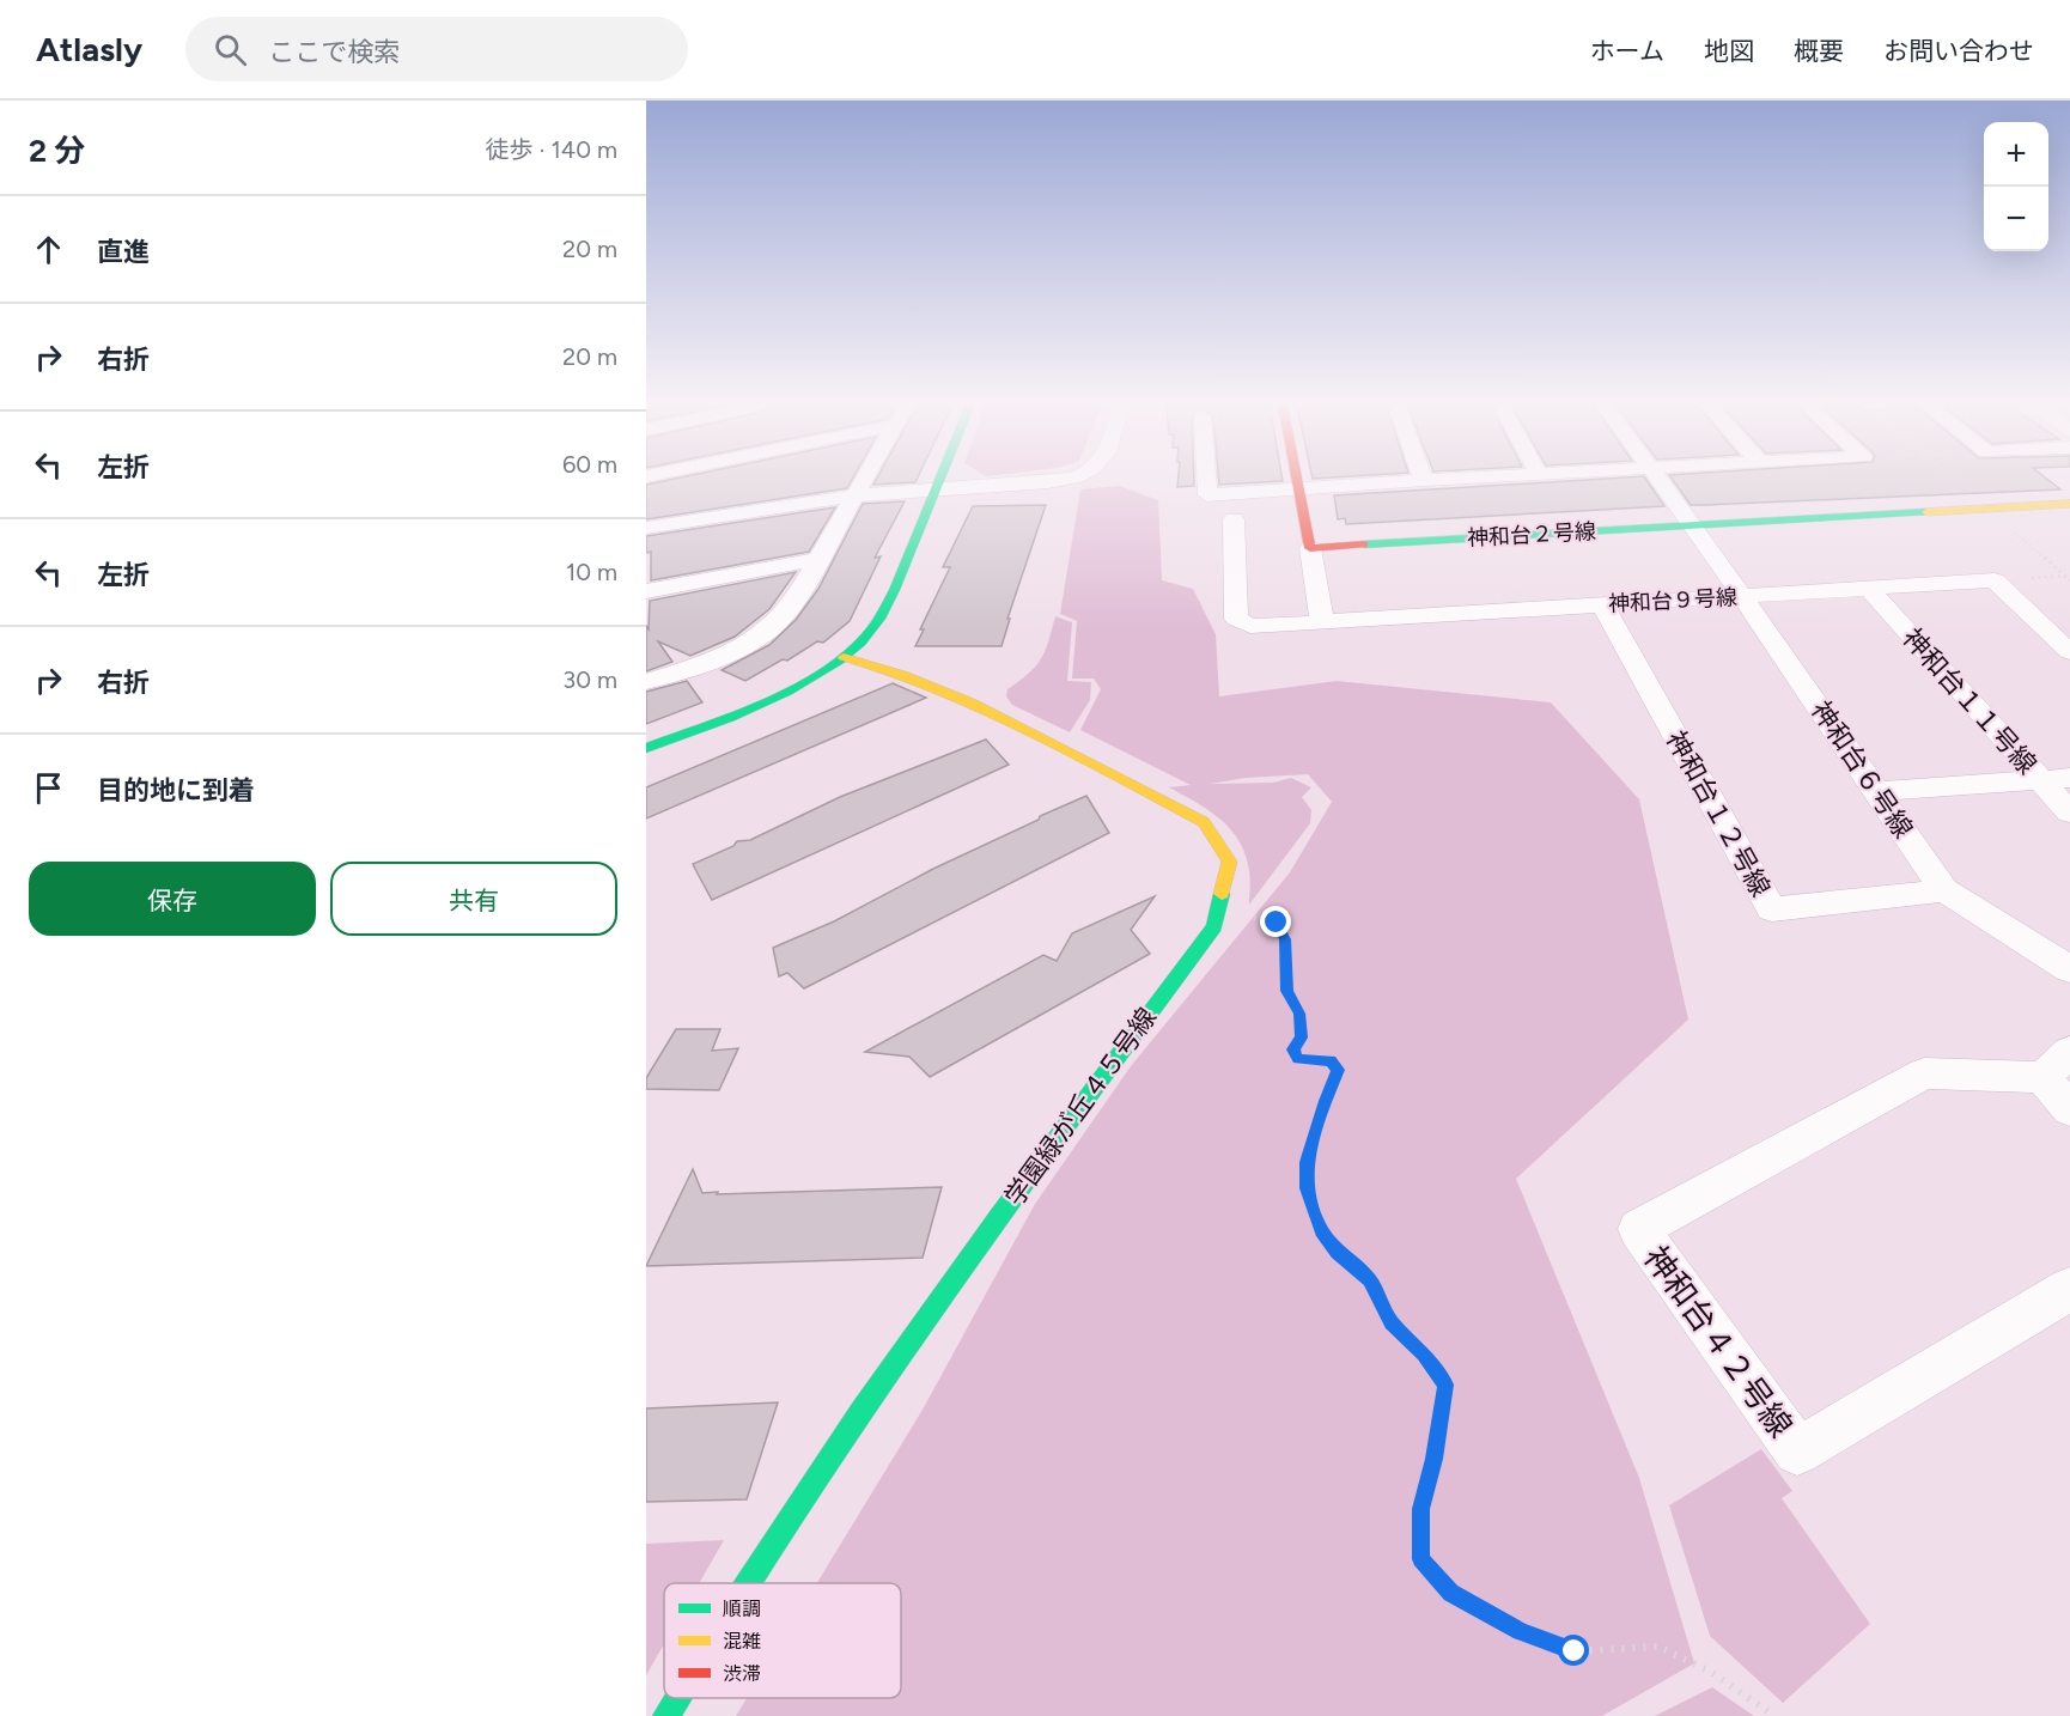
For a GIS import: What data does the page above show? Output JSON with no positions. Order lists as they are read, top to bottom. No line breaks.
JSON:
{"streets":{"street":["神和台２号線","神和台９号線","神和台１１号線","神和台６号線","神和台１２号線","学園緑が丘４５号線","神和台４２号線"]},"crossings":[["神和台２号線","神和台６号線"],["神和台９号線","神和台１１号線"],["神和台９号線","神和台６号線"],["神和台９号線","神和台１２号線"],["神和台６号線","神和台１２号線"]],"legend":["順調","混雑","渋滞"],"page":{"header":"Atlasly","search":"ここで検索","nav":["ホーム","地図","概要","お問い合わせ"],"heading":["2 分","徒歩 · 140 m"],"map_buttons":["+","−"],"list":[["直進","20 m"],["右折","20 m"],["左折","60 m"],["左折","10 m"],["右折","30 m"],"目的地に到着"],"buttons":["保存","共有"]}}
